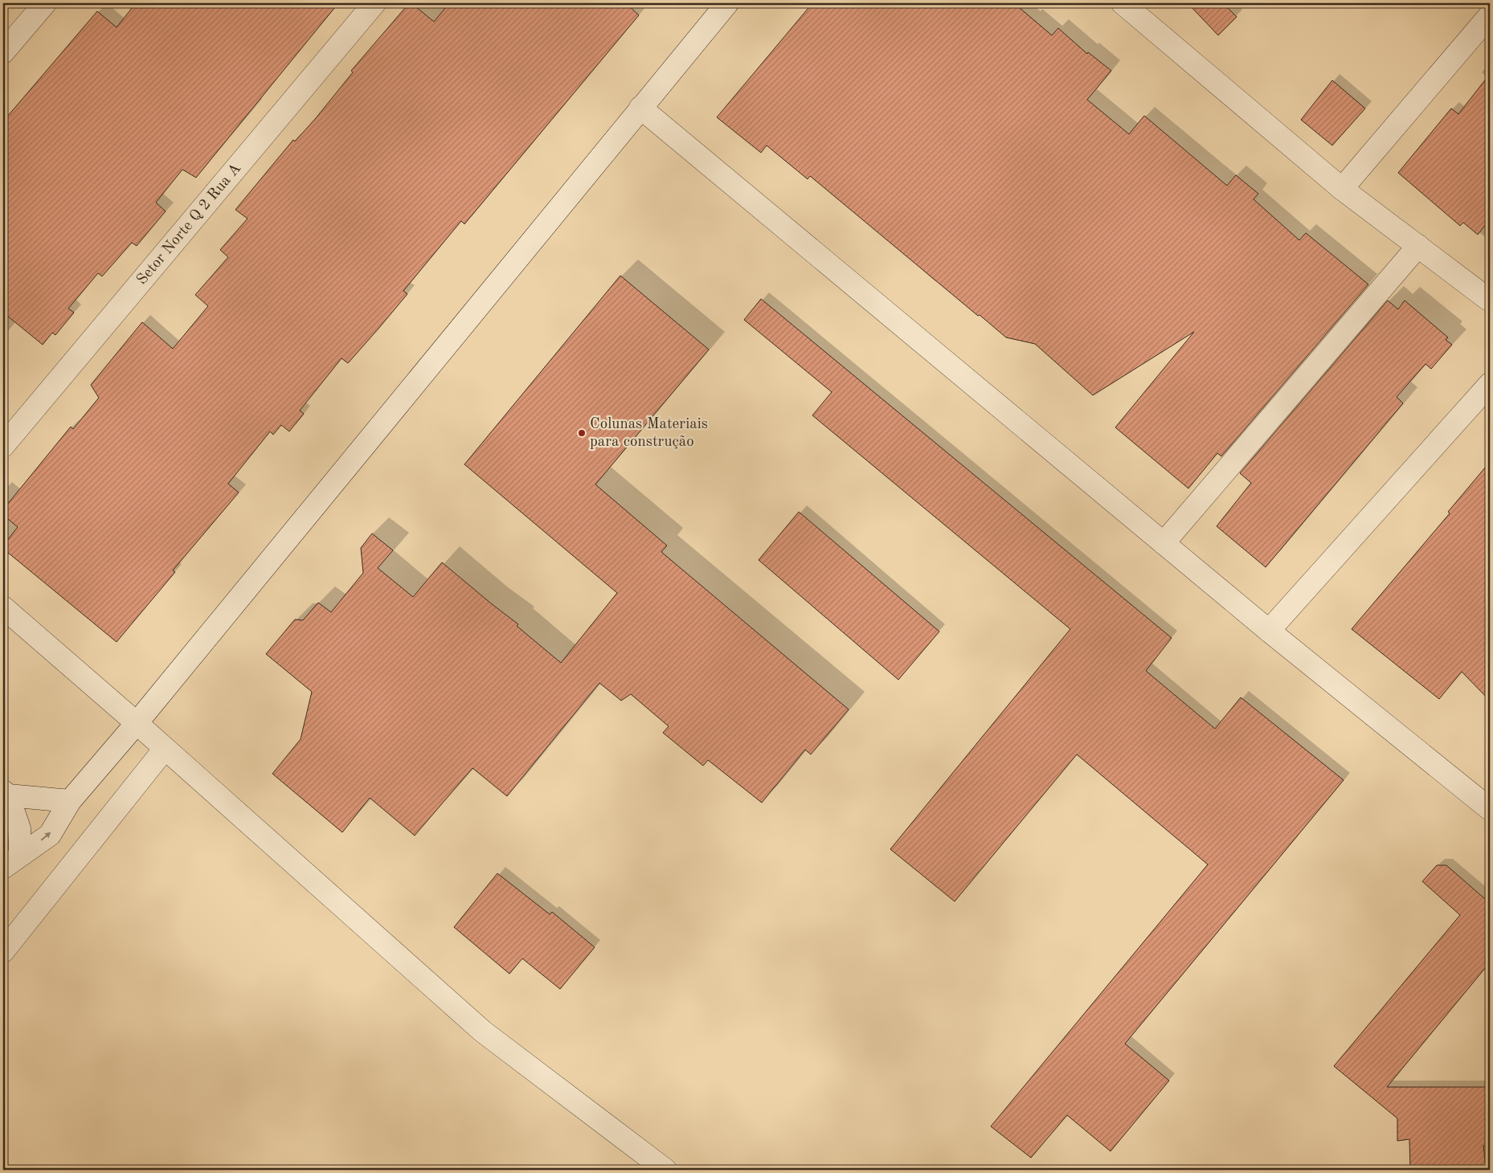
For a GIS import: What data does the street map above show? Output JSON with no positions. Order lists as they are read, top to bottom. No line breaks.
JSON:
{"streets":{"street":["Setor Norte Q 2 Rua A"]},"places":["Colunas Materiais para construção"]}
